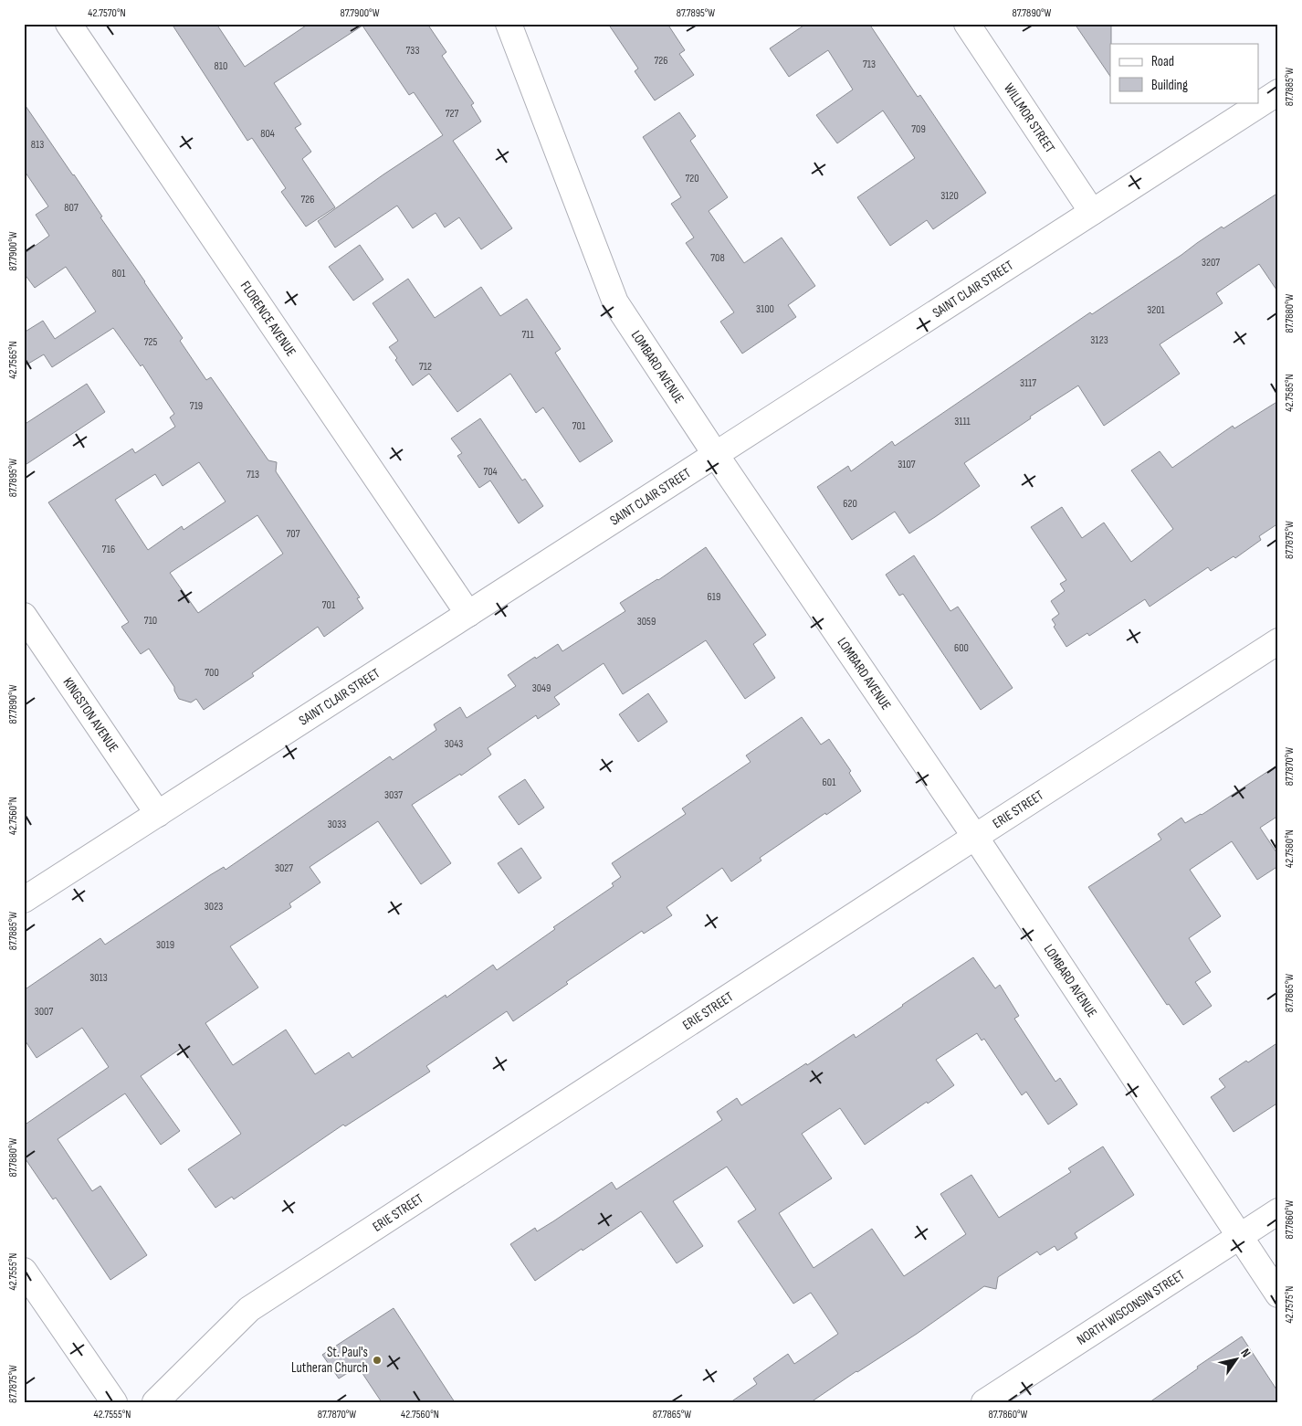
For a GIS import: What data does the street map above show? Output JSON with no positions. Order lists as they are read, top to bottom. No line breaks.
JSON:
{"streets":{"street":["WILLMOR STREET","SAINT CLAIR STREET","FLORENCE AVENUE","LOMBARD AVENUE","KINGSTON AVENUE","ERIE STREET","NORTH WISCONSIN STREET"]},"crossings":[["WILLMOR STREET","SAINT CLAIR STREET"],["SAINT CLAIR STREET","FLORENCE AVENUE"],["SAINT CLAIR STREET","LOMBARD AVENUE"],["SAINT CLAIR STREET","KINGSTON AVENUE"],["LOMBARD AVENUE","ERIE STREET"],["LOMBARD AVENUE","NORTH WISCONSIN STREET"]],"places":["St. Paul's Lutheran Church"],"house_numbers":["733","726","713","810","727","709","804","813","720","3120","726","807","708","3207","801","3100","3201","711","3123","725","712","3117","719","3111","701","3107","704","713","620","707","716","619","701","710","3059","600","700","3049","3043","601","3037","3033","3027","3023","3019","3013","3007"],"legend":["Road","Building"],"north":"top right","coordinates":["42.7570°N","87.7900°W","87.7895°W","87.7890°W","87.7885°W","87.7880°W","42.7565°N","42.7585°N","87.7875°W","87.7870°W","42.7560°N","42.7580°N","87.7865°W","87.7860°W","42.7555°N","42.7575°N"]}
